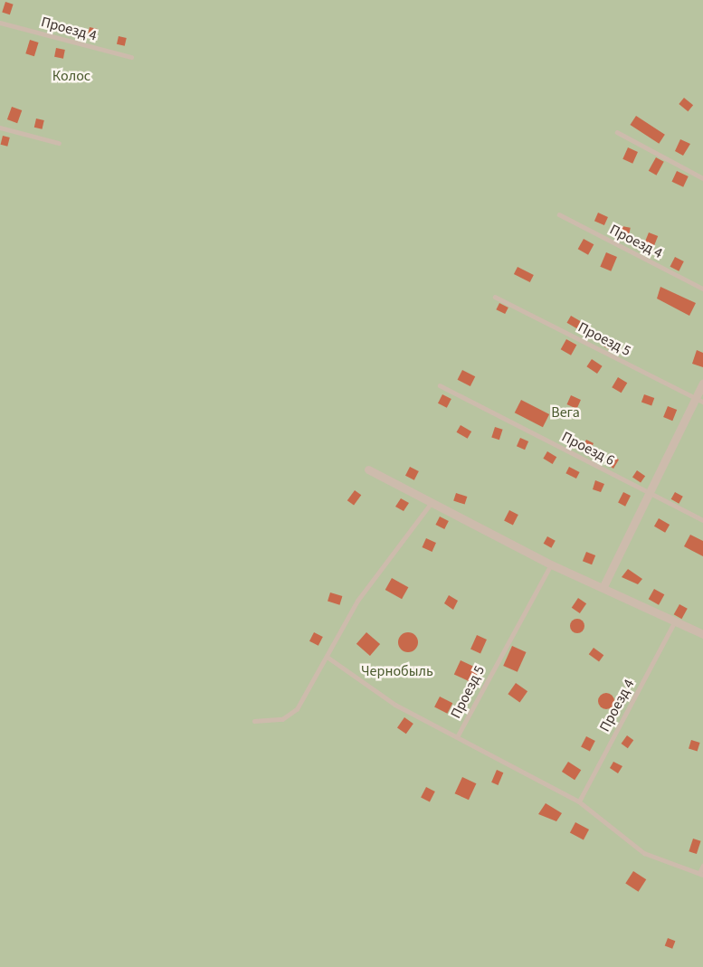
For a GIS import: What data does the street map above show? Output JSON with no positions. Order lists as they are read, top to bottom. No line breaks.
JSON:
{"streets":{"lane":["Проезд 4","Проезд 5","Проезд 6"]},"parks":["Колос","Вега","Чернобыль"]}
